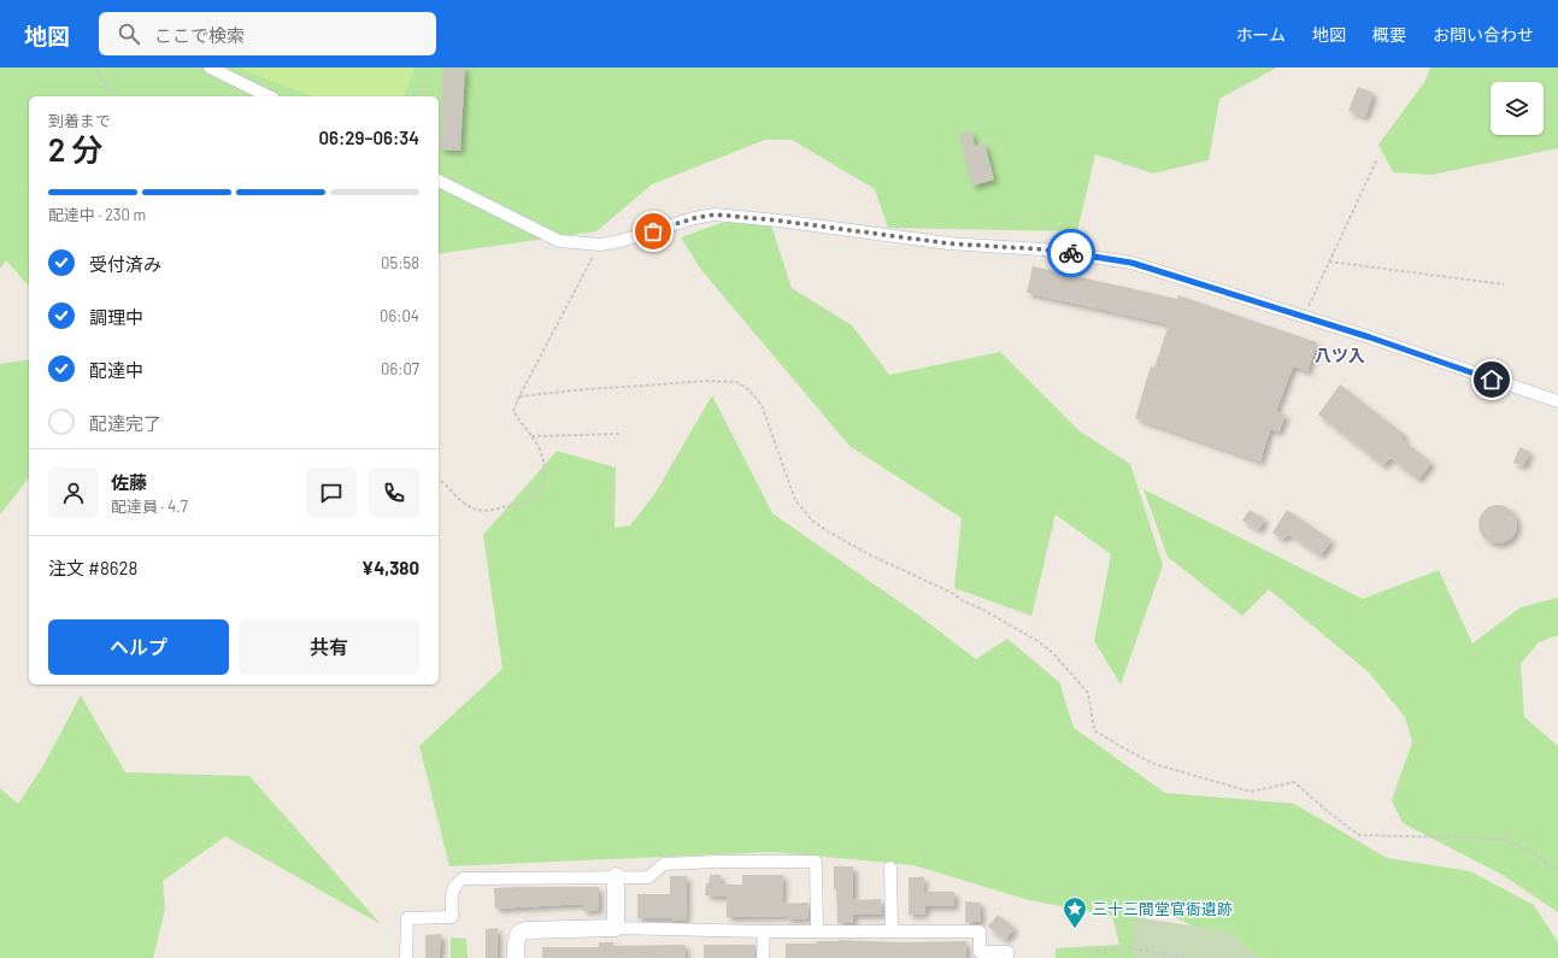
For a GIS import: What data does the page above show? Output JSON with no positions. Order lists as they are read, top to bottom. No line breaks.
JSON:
{"districts":["八ツ入"],"places":{"place":["三十三間堂官衙遺跡"]},"page":{"header":"地図","search":"ここで検索","nav":["ホーム","地図","概要","お問い合わせ"],"heading":["2 分","到着まで","06:29–06:34"],"panel":["佐藤","配達員 · 4.7","注文 #8628","¥4,380"],"bar":"配達中 · 230 m","list":[["受付済み","05:58"],["調理中","06:04"],["配達中","06:07"],"配達完了"],"buttons":["ヘルプ","共有"]}}
